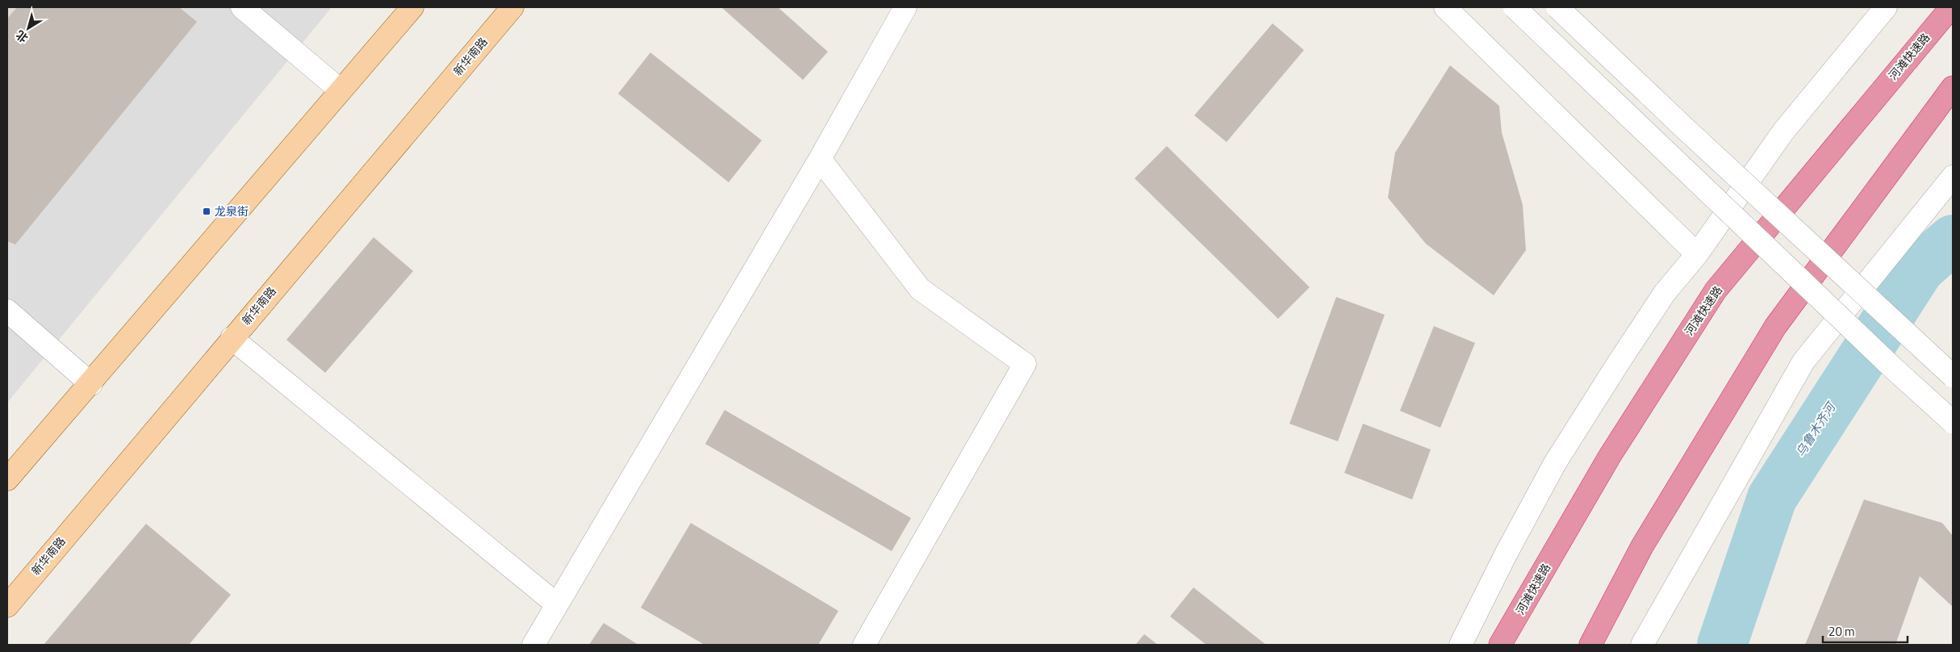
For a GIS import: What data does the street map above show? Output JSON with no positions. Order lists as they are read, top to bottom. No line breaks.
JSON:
{"streets":{"highway":["河滩快速路"],"main road":["新华南路"]},"water":["乌鲁木齐河"],"places":{"transit":["龙泉街"]},"scale_bar":"20 m","north":"bottom left"}
